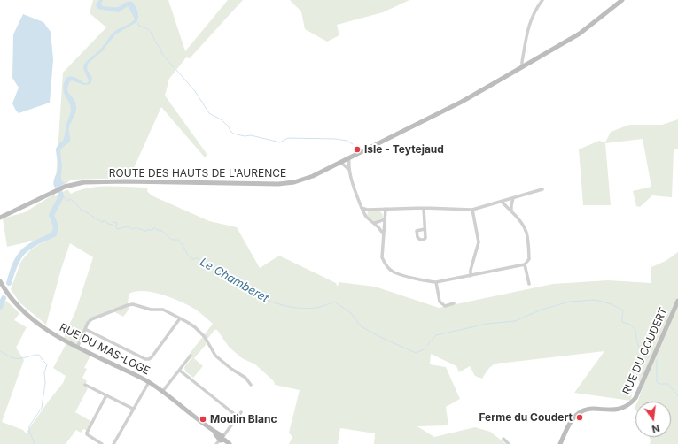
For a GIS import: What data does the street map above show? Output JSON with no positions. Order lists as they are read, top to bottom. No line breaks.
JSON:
{"streets":{"main road":["ROUTE DES HAUTS DE L'AURENCE","RUE DU MAS-LOGE","RUE DU COUDERT"]},"water":["Le Chamberet"],"places":["Isle - Teytejaud","Ferme du Coudert","Moulin Blanc"],"north":"bottom"}
